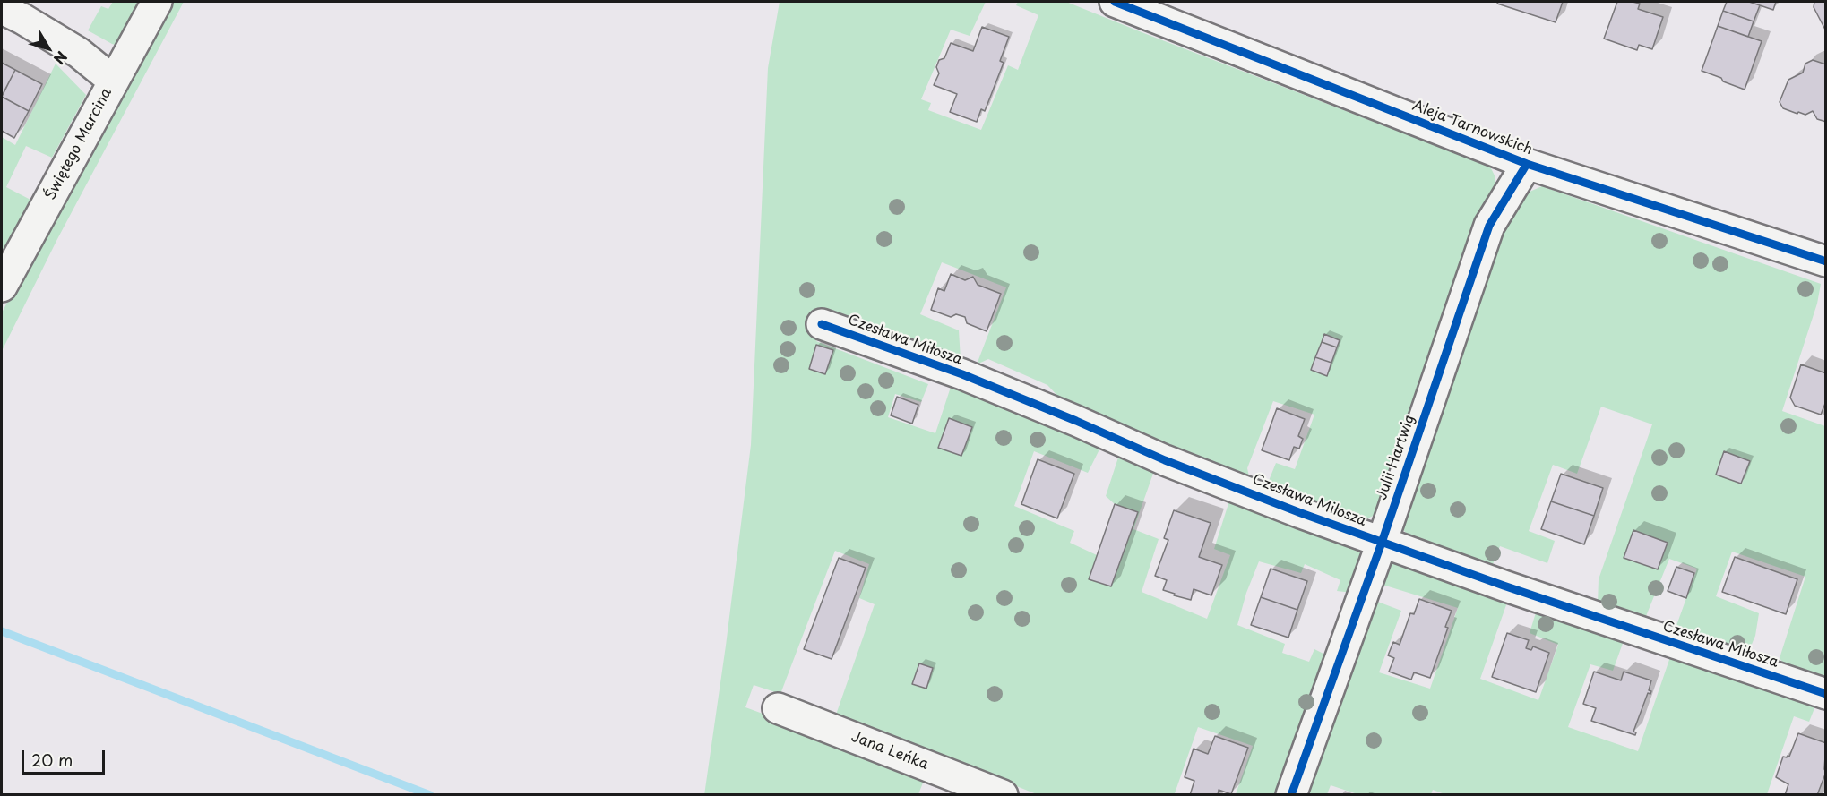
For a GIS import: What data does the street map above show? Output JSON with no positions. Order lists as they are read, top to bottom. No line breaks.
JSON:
{"streets":{"street":["Aleja Tarnowskich","Świętego Marcina","Czesława Miłosza","Julii Hartwig","Jana Leńka"]},"crossings":[["Aleja Tarnowskich","Julii Hartwig"],["Czesława Miłosza","Julii Hartwig"]],"scale_bar":"20 m","north":"bottom right"}
